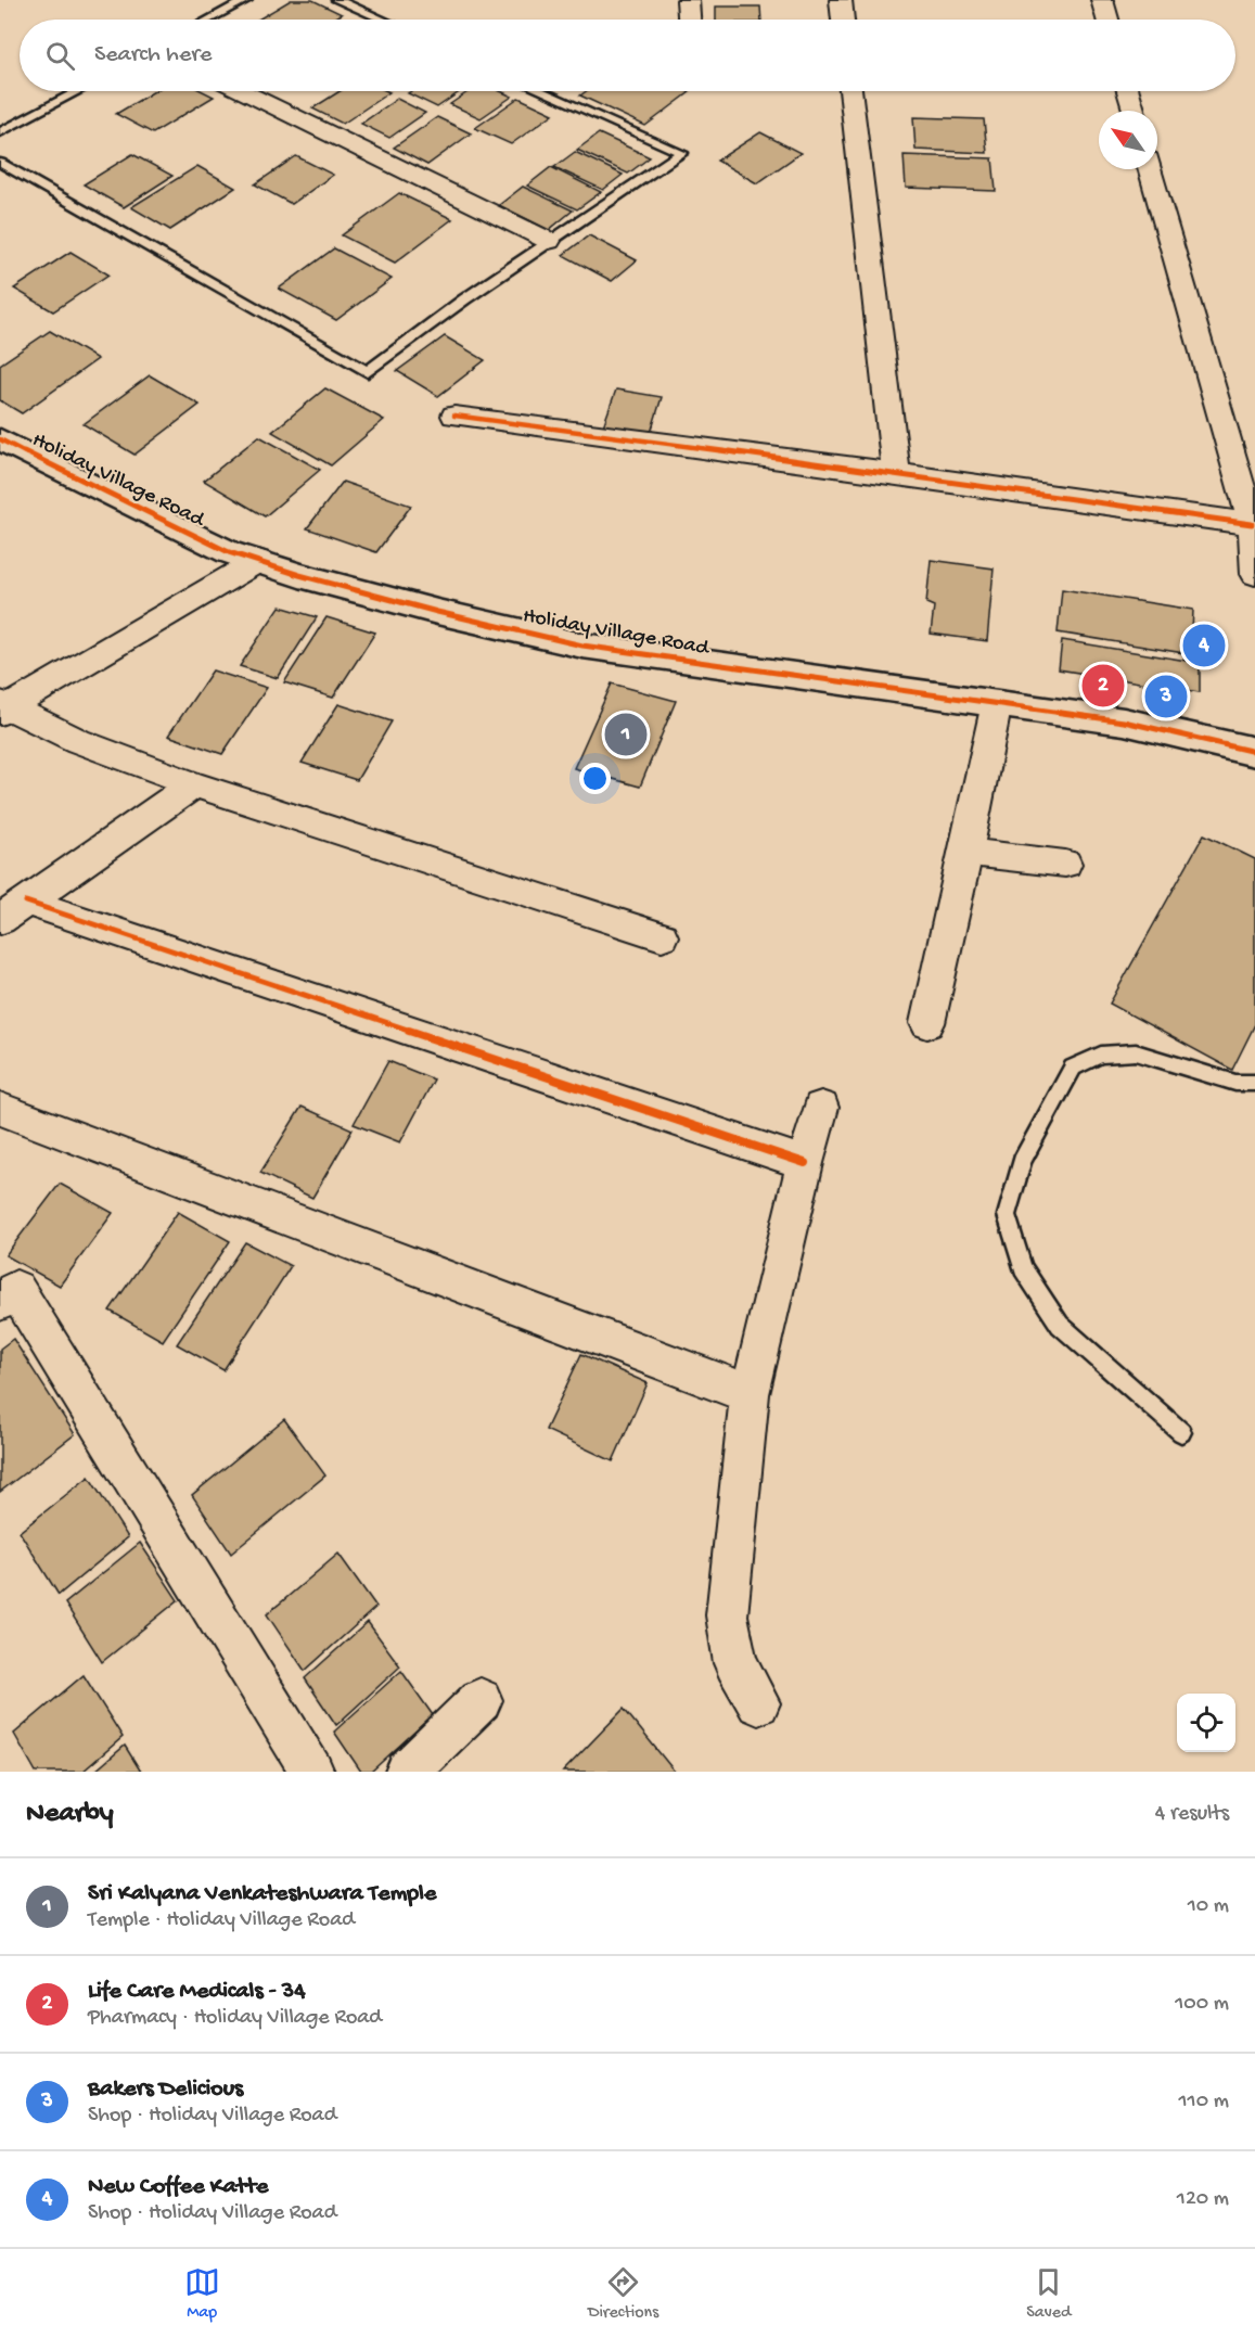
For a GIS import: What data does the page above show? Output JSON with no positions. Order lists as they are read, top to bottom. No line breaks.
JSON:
{"streets":{"street":["Holiday Village Road"]},"north":"top left","page":{"search":"Search here","pins":["4","2","3","1"],"heading":["Nearby","4 results"],"list":[{"mark":"1","name":"Sri Kalyana Venkateshwara Temple","note":"Temple · Holiday Village Road","value":"10 m"},{"mark":"2","name":"Life Care Medicals - 34","note":"Pharmacy · Holiday Village Road","value":"100 m"},{"mark":"3","name":"Bakers Delicious","note":"Shop · Holiday Village Road","value":"110 m"},{"mark":"4","name":"New Coffee Katte","note":"Shop · Holiday Village Road","value":"120 m"}],"nav":["Map","Directions","Saved"]}}
